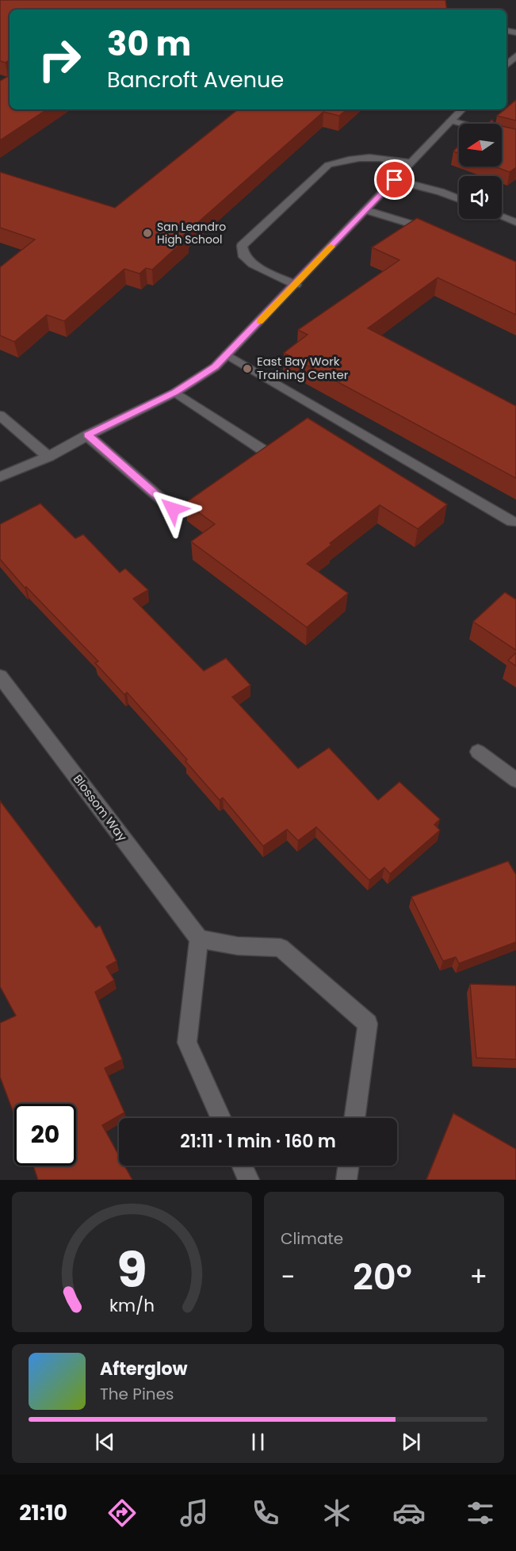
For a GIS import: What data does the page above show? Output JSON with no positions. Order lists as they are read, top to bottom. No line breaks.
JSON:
{"streets":{"main road":["Blossom Way"]},"places":["San Leandro High School","East Bay Work Training Center"],"north":"left","page":{"turn":["30 m","Bancroft Avenue"],"limit":"20","trip":"21:11 · 1 min · 160 m","tile":"Climate","heat":["−","20°","+"],"song":["Afterglow","The Pines"],"tabs":"21:10","gauge":["9","km/h"]}}
